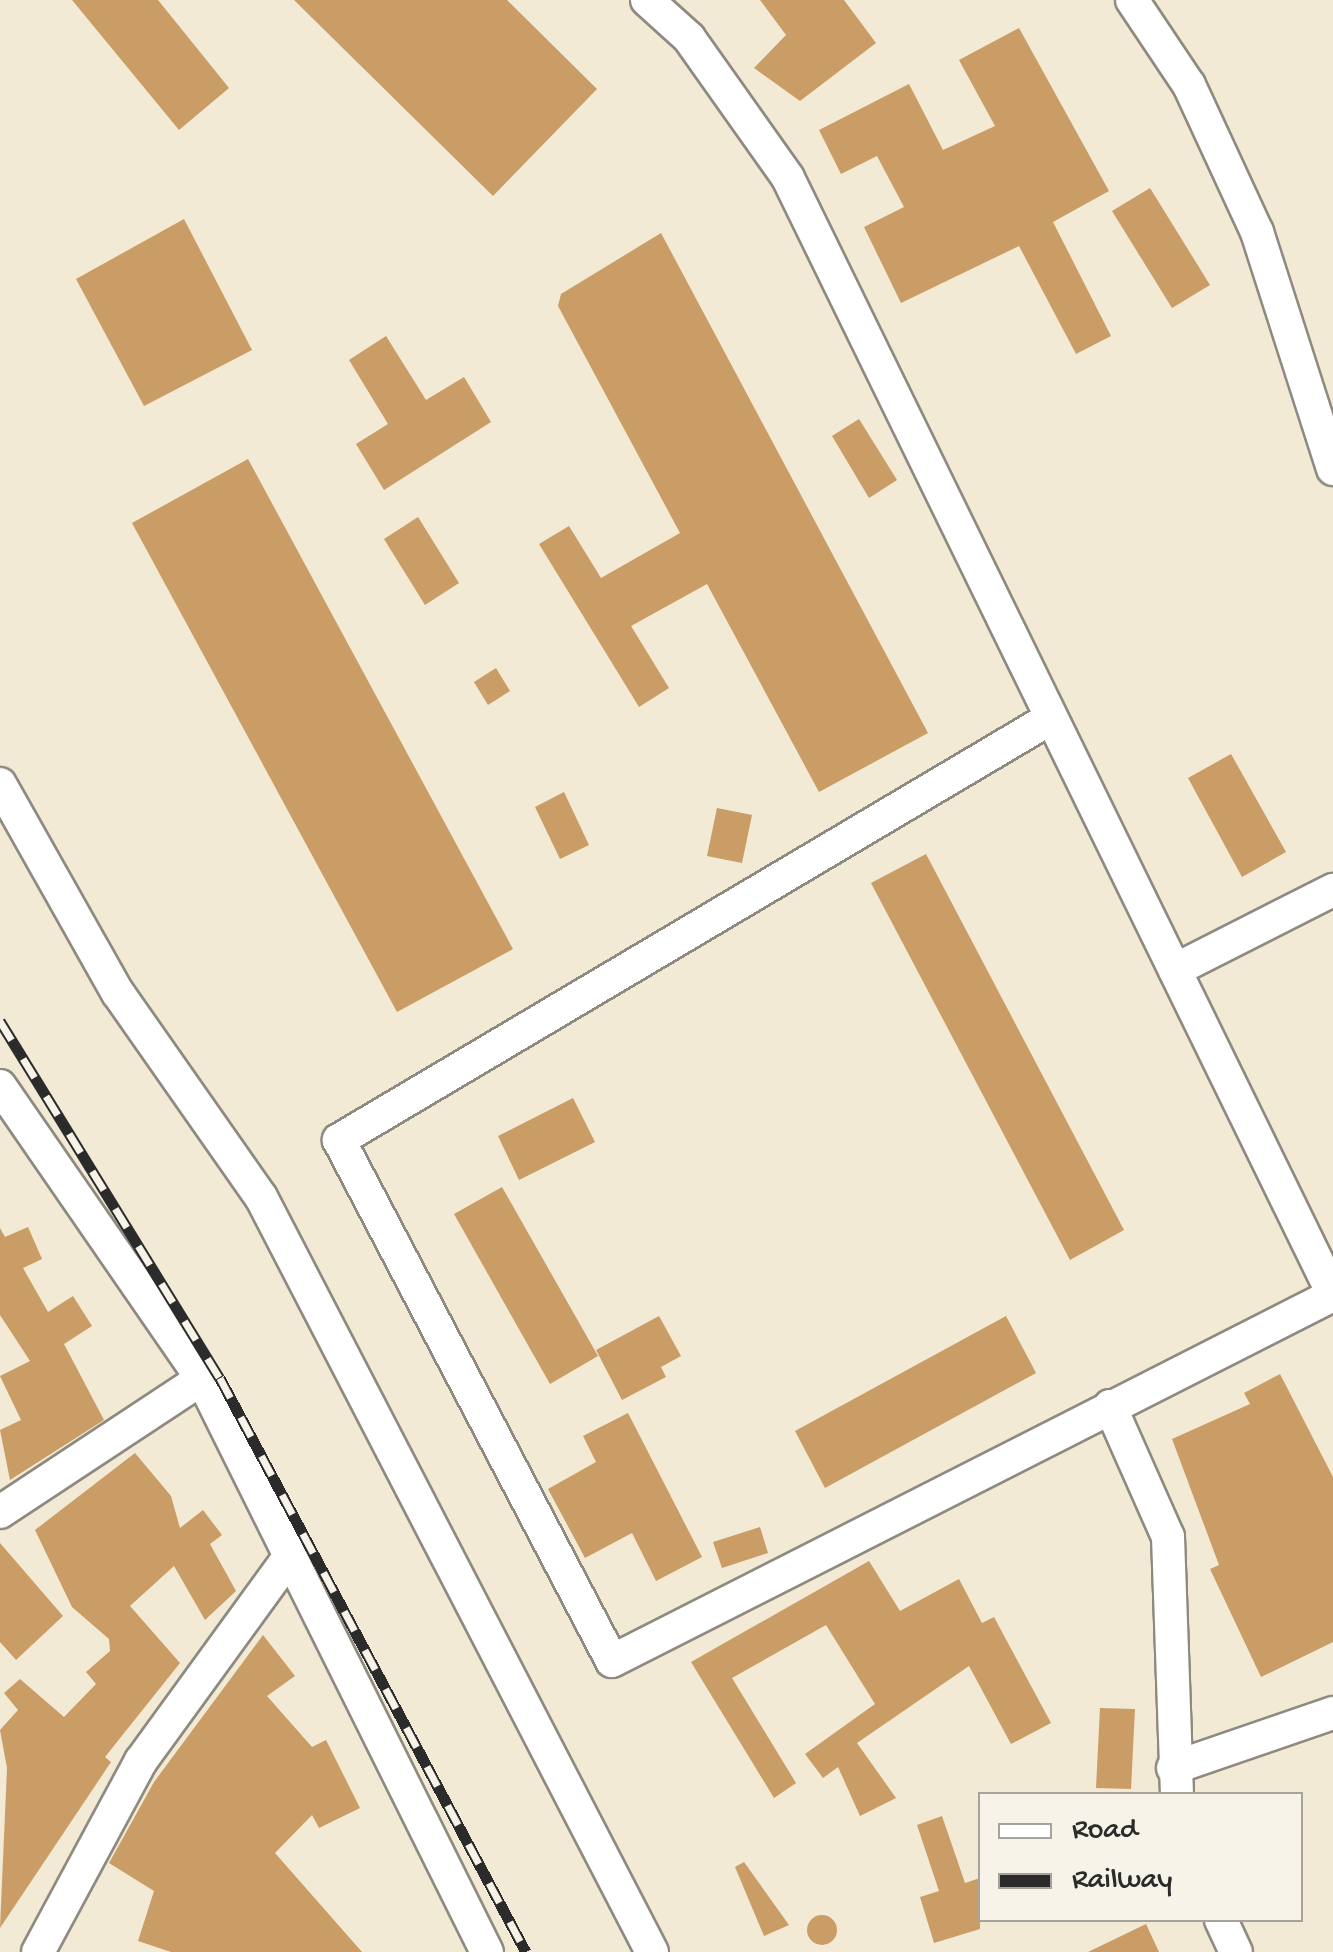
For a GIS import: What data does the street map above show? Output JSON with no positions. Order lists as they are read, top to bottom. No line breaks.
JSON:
{"legend":["Road","Railway"]}
